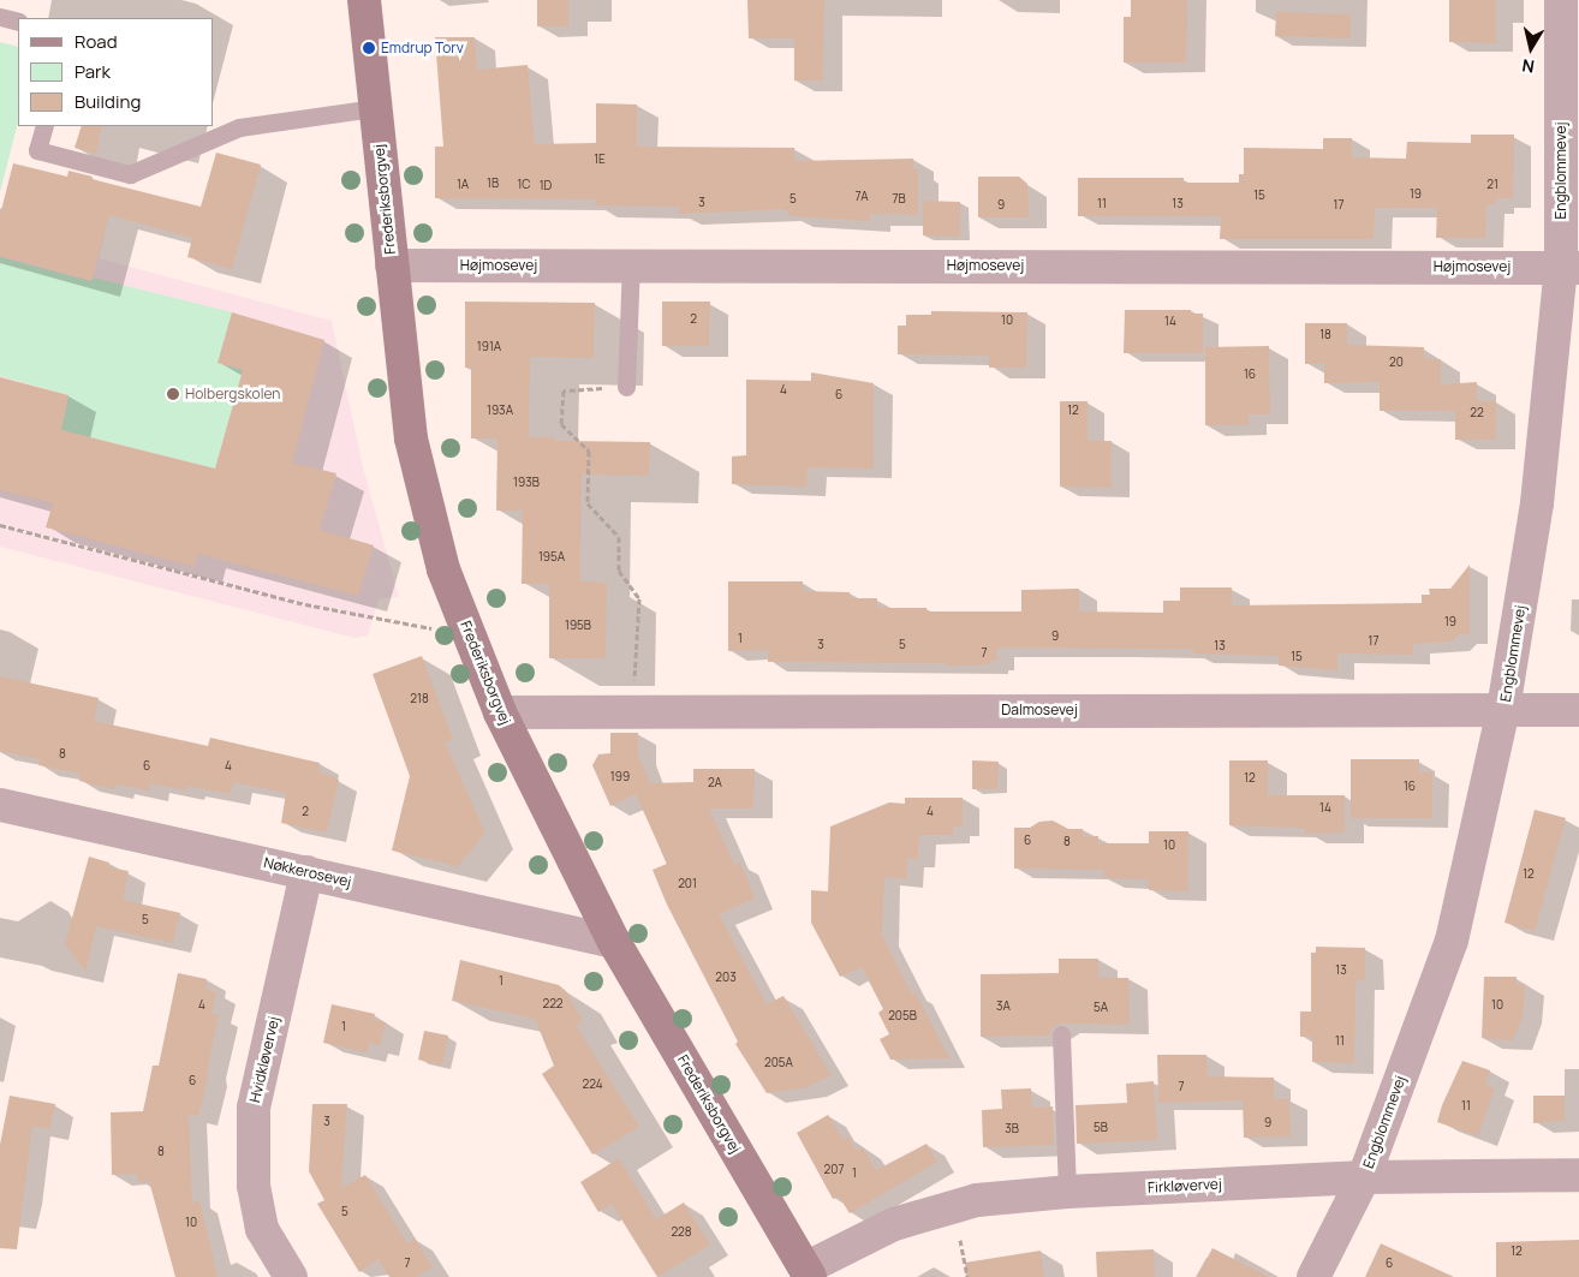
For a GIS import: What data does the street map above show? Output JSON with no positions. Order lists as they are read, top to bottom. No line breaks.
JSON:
{"streets":{"street":["Engblommevej","Frederiksborgvej","Højmosevej","Dalmosevej","Nøkkerosevej","Hvidkløvervej","Firkløvervej"]},"crossings":[["Engblommevej","Højmosevej"],["Engblommevej","Dalmosevej"],["Engblommevej","Firkløvervej"],["Frederiksborgvej","Højmosevej"],["Frederiksborgvej","Dalmosevej"],["Frederiksborgvej","Nøkkerosevej"],["Frederiksborgvej","Firkløvervej"],["Nøkkerosevej","Hvidkløvervej"]],"places":["Emdrup Torv","Holbergskolen"],"house_numbers":["1E","1B","1A","1C","21","1D","19","15","7A","5","7B","3","11","13","9","17","2","10","14","18","191A","20","16","4","6","193A","12","22","193B","195A","19","195B","9","1","17","3","5","13","7","15","218","8","6","4","199","12","2A","16","14","2","4","6","8","10","12","201","5","13","203","1","222","4","10","3A","5A","205B","1","11","205A","6","224","7","11","3","9","5B","3B","8","207","1","5","10","228","12","7","6"],"legend":["Road","Park","Building"],"north":"bottom"}
